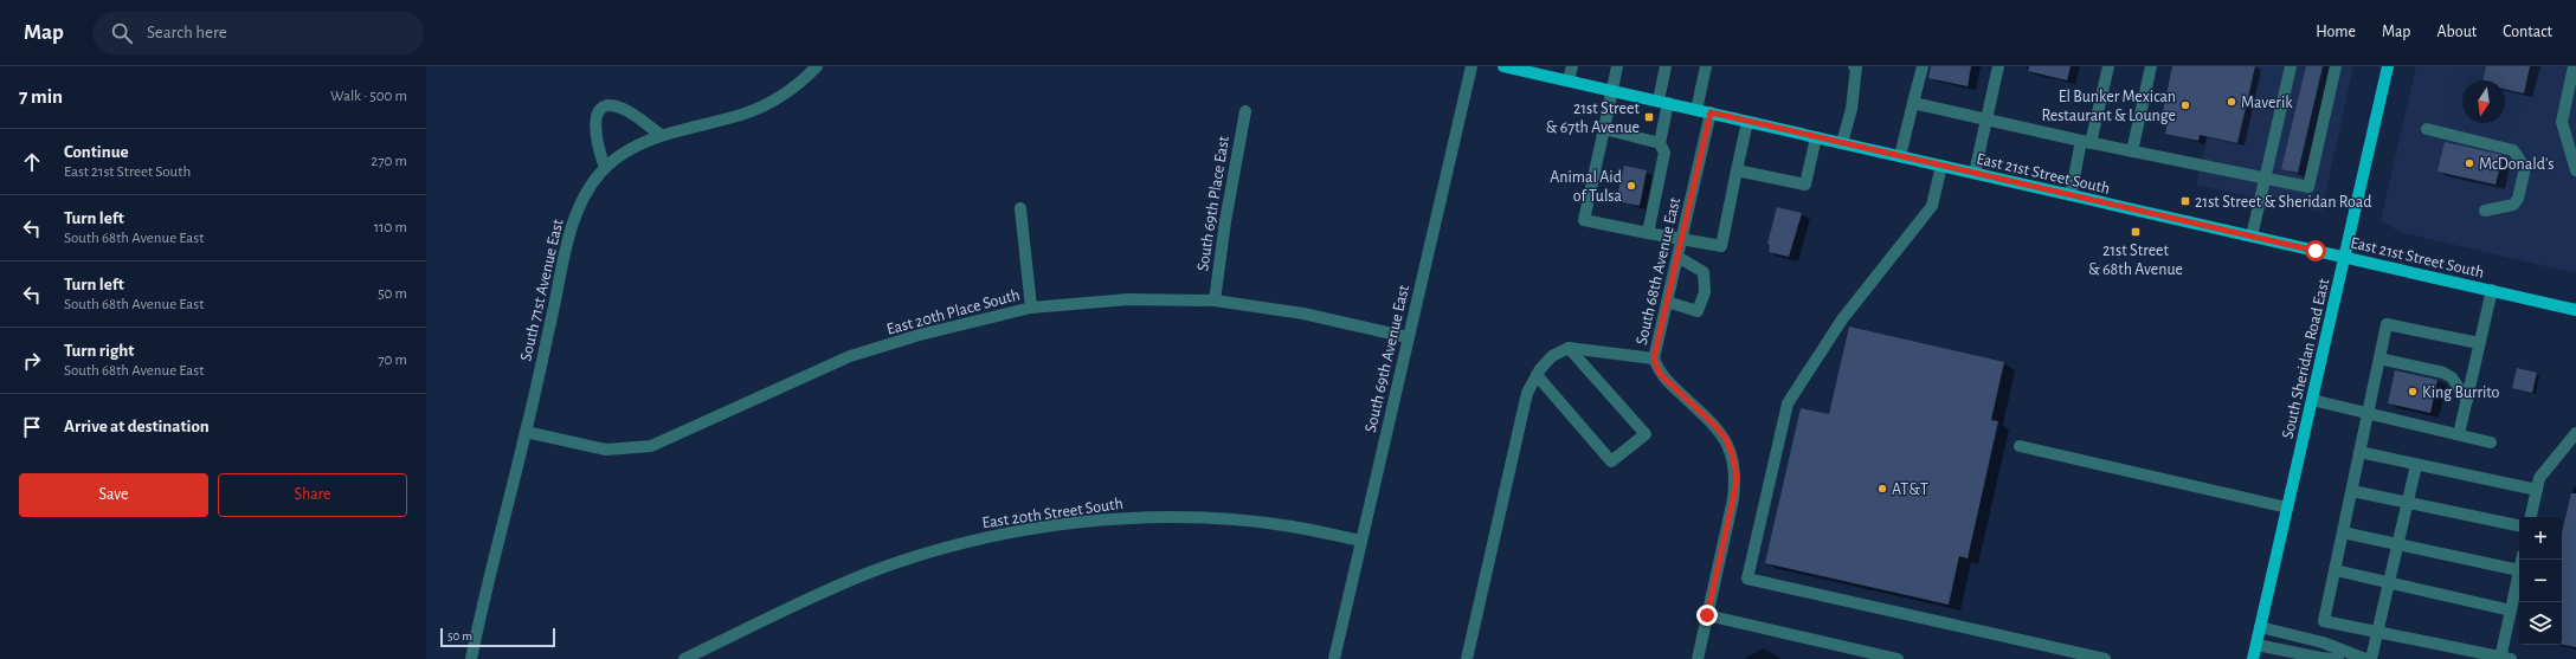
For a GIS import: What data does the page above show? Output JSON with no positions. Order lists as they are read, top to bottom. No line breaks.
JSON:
{"streets":{"main road":["East 21st Street South","South Sheridan Road East"],"street":["South 69th Place East","South 68th Avenue East","South 71st Avenue East","East 20th Place South","South 69th Avenue East","East 20th Street South"]},"crossings":[["East 21st Street South","South 68th Avenue East"],["East 21st Street South","South Sheridan Road East"],["South 69th Place East","East 20th Place South"],["South 71st Avenue East","East 20th Place South"],["East 20th Place South","South 69th Avenue East"],["South 69th Avenue East","East 20th Street South"]],"places":{"other":["Maverik","El Bunker Mexican Restaurant & Lounge","McDonald's","Animal Aid of Tulsa","King Burrito","AT&T"],"transit":["21st Street & 67th Avenue","21st Street & Sheridan Road","21st Street & 68th Avenue"]},"scale_bar":"50 m","north":"bottom","page":{"header":"Map","search":"Search here","nav":["Home","Map","About","Contact"],"heading":["7 min","Walk · 500 m"],"list":[["Continue","East 21st Street South","270 m"],["Turn left","South 68th Avenue East","110 m"],["Turn left","South 68th Avenue East","50 m"],["Turn right","South 68th Avenue East","70 m"],"Arrive at destination"],"buttons":["Save","Share"],"map_buttons":["+","−"],"scale":"50 m"}}
